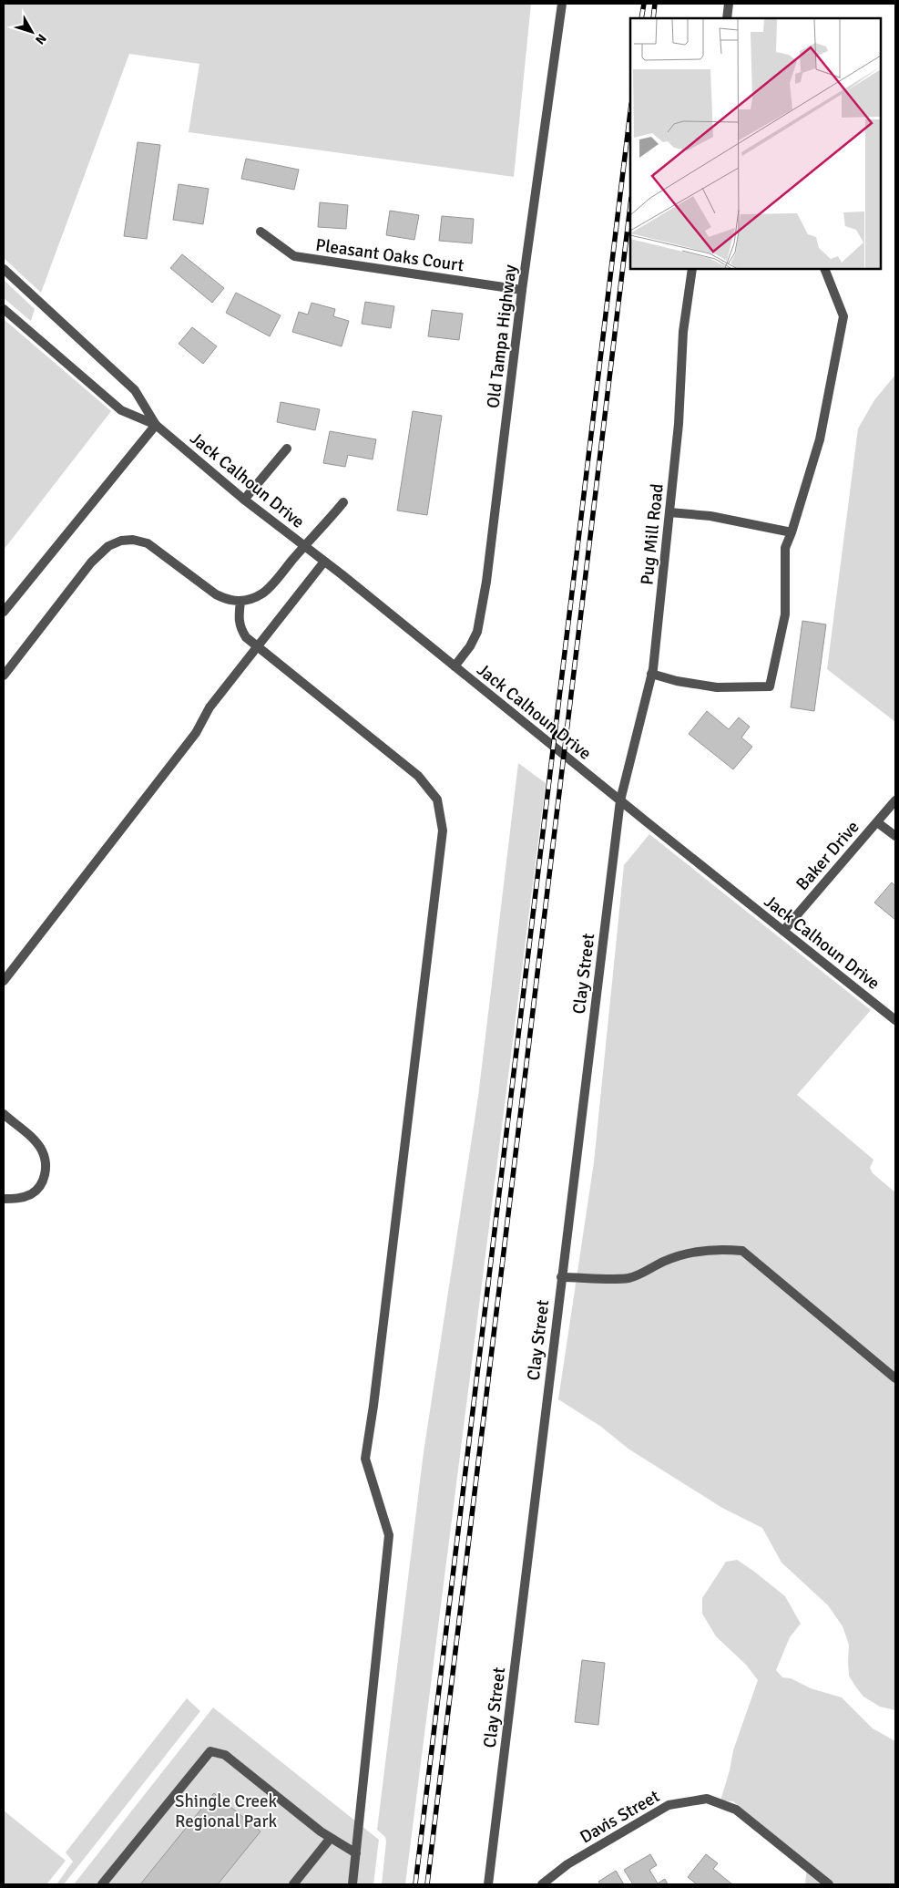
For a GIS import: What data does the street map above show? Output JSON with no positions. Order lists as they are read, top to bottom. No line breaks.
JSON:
{"streets":{"street":["Pleasant Oaks Court","Old Tampa Highway","Jack Calhoun Drive","Pug Mill Road","Baker Drive","Clay Street","Davis Street"]},"crossings":[["Pleasant Oaks Court","Old Tampa Highway"],["Old Tampa Highway","Jack Calhoun Drive"],["Jack Calhoun Drive","Pug Mill Road"],["Jack Calhoun Drive","Baker Drive"],["Jack Calhoun Drive","Clay Street"],["Pug Mill Road","Clay Street"]],"parks":["Shingle Creek Regional Park"],"north":"bottom right"}
